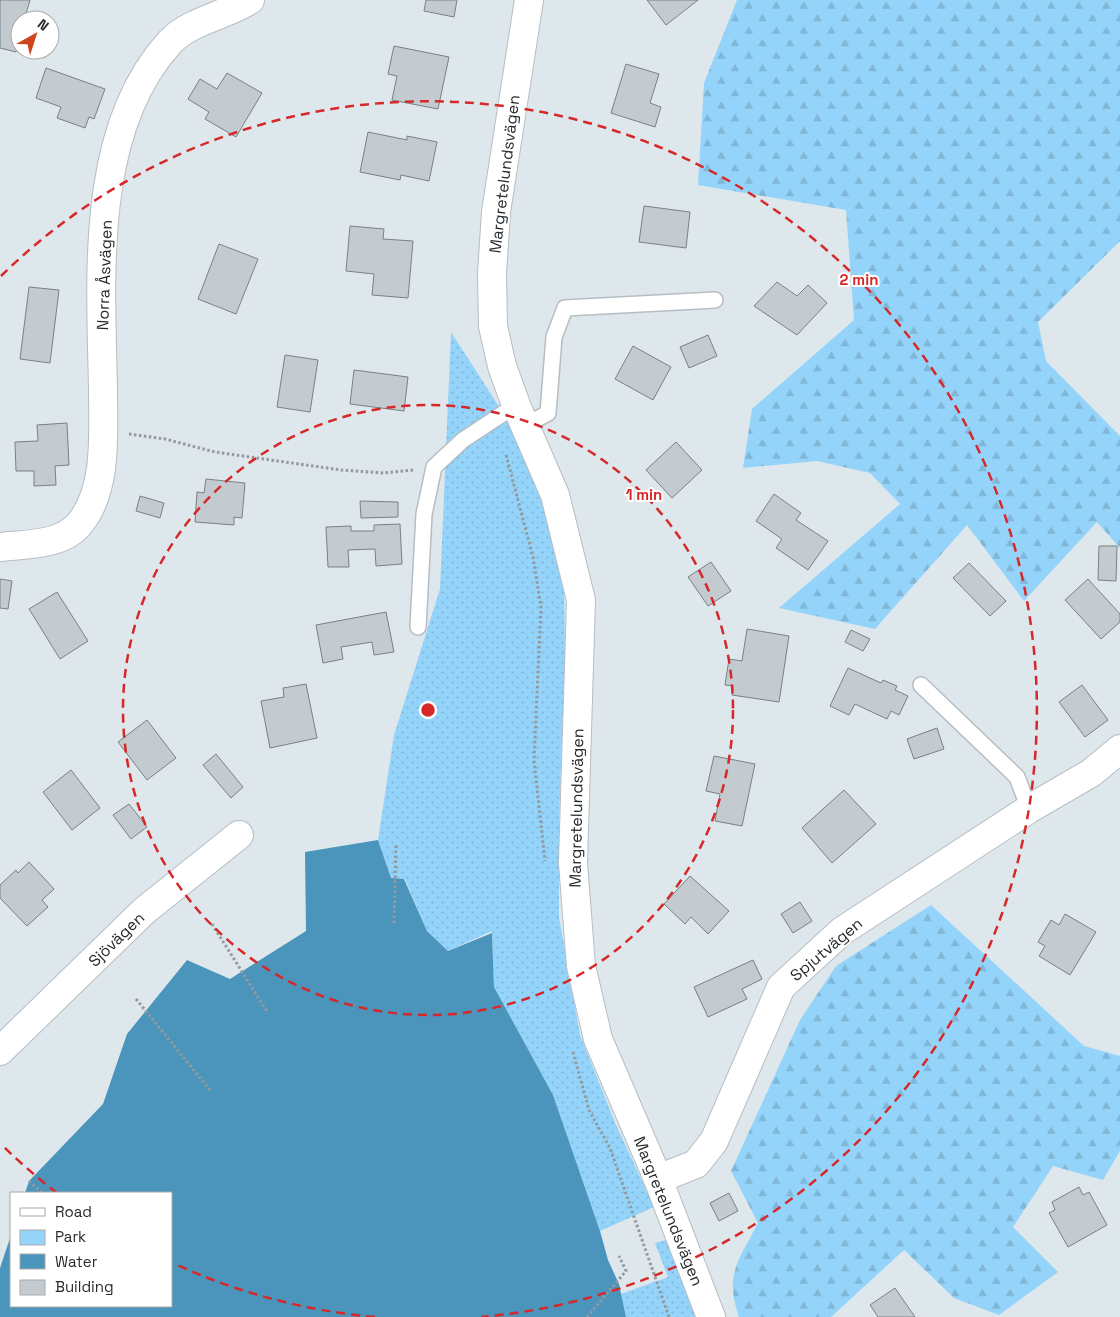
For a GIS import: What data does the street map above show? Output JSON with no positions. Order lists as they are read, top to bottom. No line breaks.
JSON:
{"streets":{"street":["Margretelundsvägen","Norra Åsvägen","Sjövägen","Spjutvägen"]},"crossings":[["Margretelundsvägen","Spjutvägen"]],"legend":["Road","Park","Water","Building"],"north":"top right","rings":["2 min","1 min"]}
